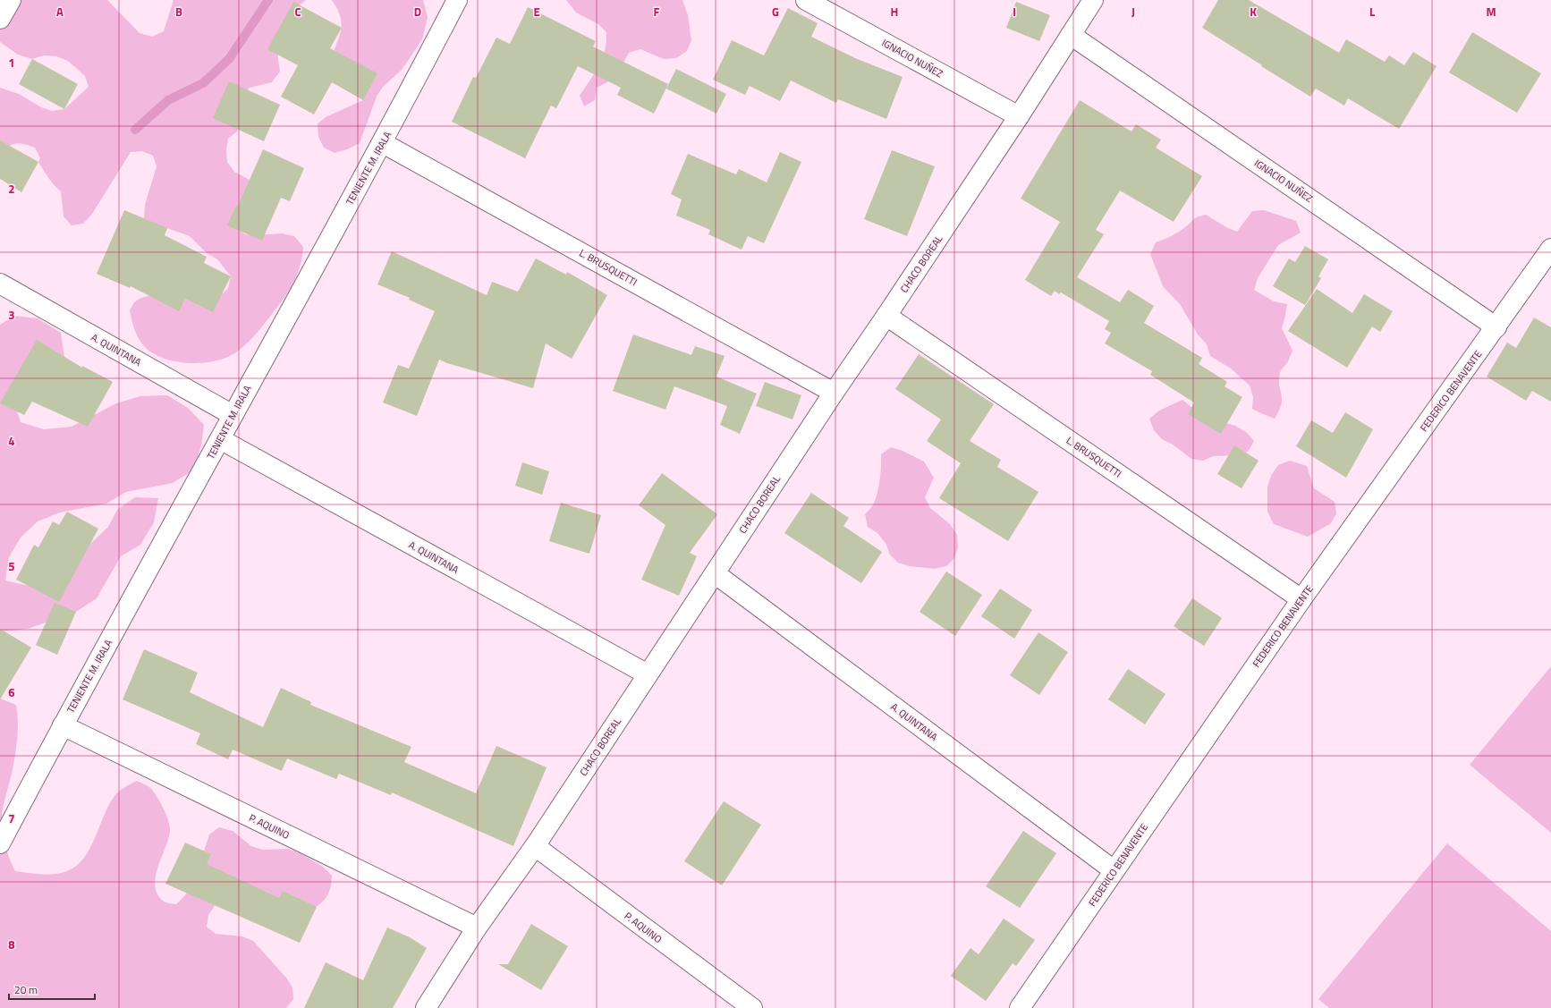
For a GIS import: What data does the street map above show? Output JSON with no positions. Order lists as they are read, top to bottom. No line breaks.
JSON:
{"streets":{"street":["IGNACIO NUÑEZ","TENIENTE M. IRALA","CHACO BOREAL","L. BRUSQUETTI","A. QUINTANA","FEDERICO BENAVENTE","P. AQUINO"]},"crossings":[["IGNACIO NUÑEZ","CHACO BOREAL"],["IGNACIO NUÑEZ","FEDERICO BENAVENTE"],["TENIENTE M. IRALA","L. BRUSQUETTI"],["TENIENTE M. IRALA","A. QUINTANA"],["TENIENTE M. IRALA","P. AQUINO"],["CHACO BOREAL","L. BRUSQUETTI"],["CHACO BOREAL","A. QUINTANA"],["CHACO BOREAL","P. AQUINO"],["L. BRUSQUETTI","FEDERICO BENAVENTE"],["A. QUINTANA","FEDERICO BENAVENTE"]],"scale_bar":"20 m","grid":{"columns":["A","B","C","D","E","F","G","H","I","J","K","L","M"],"rows":["1","2","3","4","5","6","7","8"]}}
